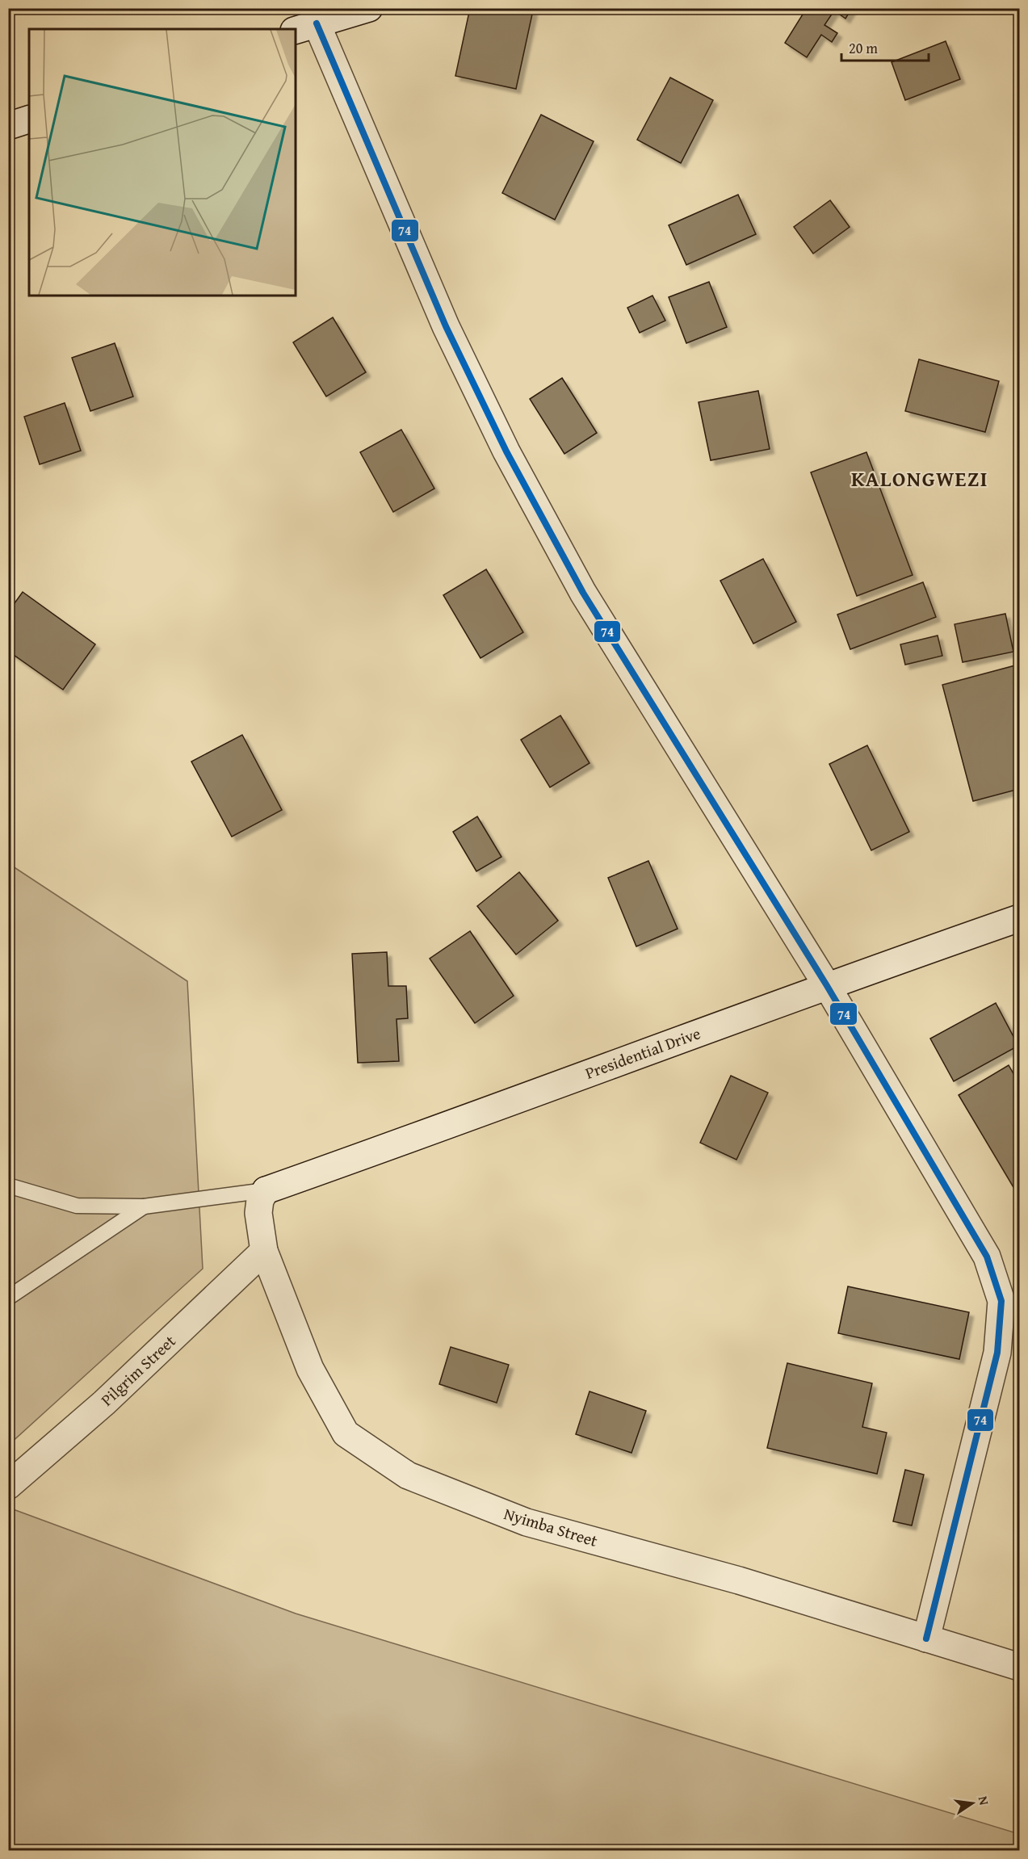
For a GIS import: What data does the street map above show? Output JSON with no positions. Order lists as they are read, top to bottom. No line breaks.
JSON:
{"streets":{"street":["Presidential Drive","Pilgrim Street","Nyimba Street"]},"crossings":[["Presidential Drive","Nyimba Street"],["Pilgrim Street","Nyimba Street"]],"districts":["KALONGWEZI"],"lines":["transit line 74"],"scale_bar":"20 m","north":"right"}
